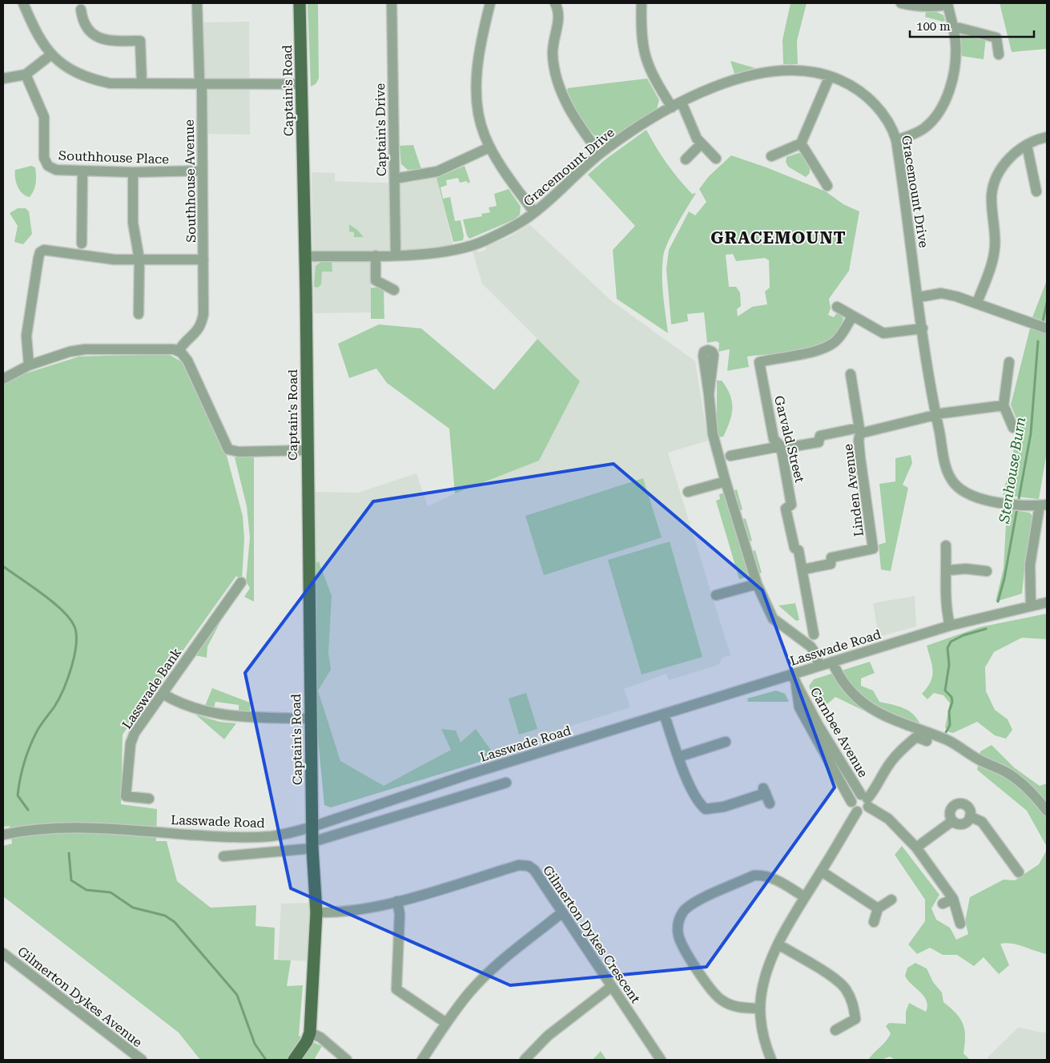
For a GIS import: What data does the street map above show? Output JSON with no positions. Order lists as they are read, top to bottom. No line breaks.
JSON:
{"streets":{"main road":["Captain's Road"],"street":["Captain's Drive","Southhouse Place","Gracemount Drive","Southhouse Avenue","Garvald Street","Linden Avenue","Lasswade Road","Lasswade Bank","Carnbee Avenue","Gilmerton Dykes Crescent","Gilmerton Dykes Avenue"]},"crossings":[["Captain's Road","Gracemount Drive"],["Captain's Road","Lasswade Road"],["Captain's Road","Gilmerton Dykes Crescent"],["Captain's Drive","Gracemount Drive"],["Southhouse Place","Southhouse Avenue"],["Gracemount Drive","Linden Avenue"],["Garvald Street","Linden Avenue"],["Lasswade Road","Carnbee Avenue"]],"districts":["GRACEMOUNT"],"water":["Stenhouse Burn"],"scale_bar":"100 m"}
